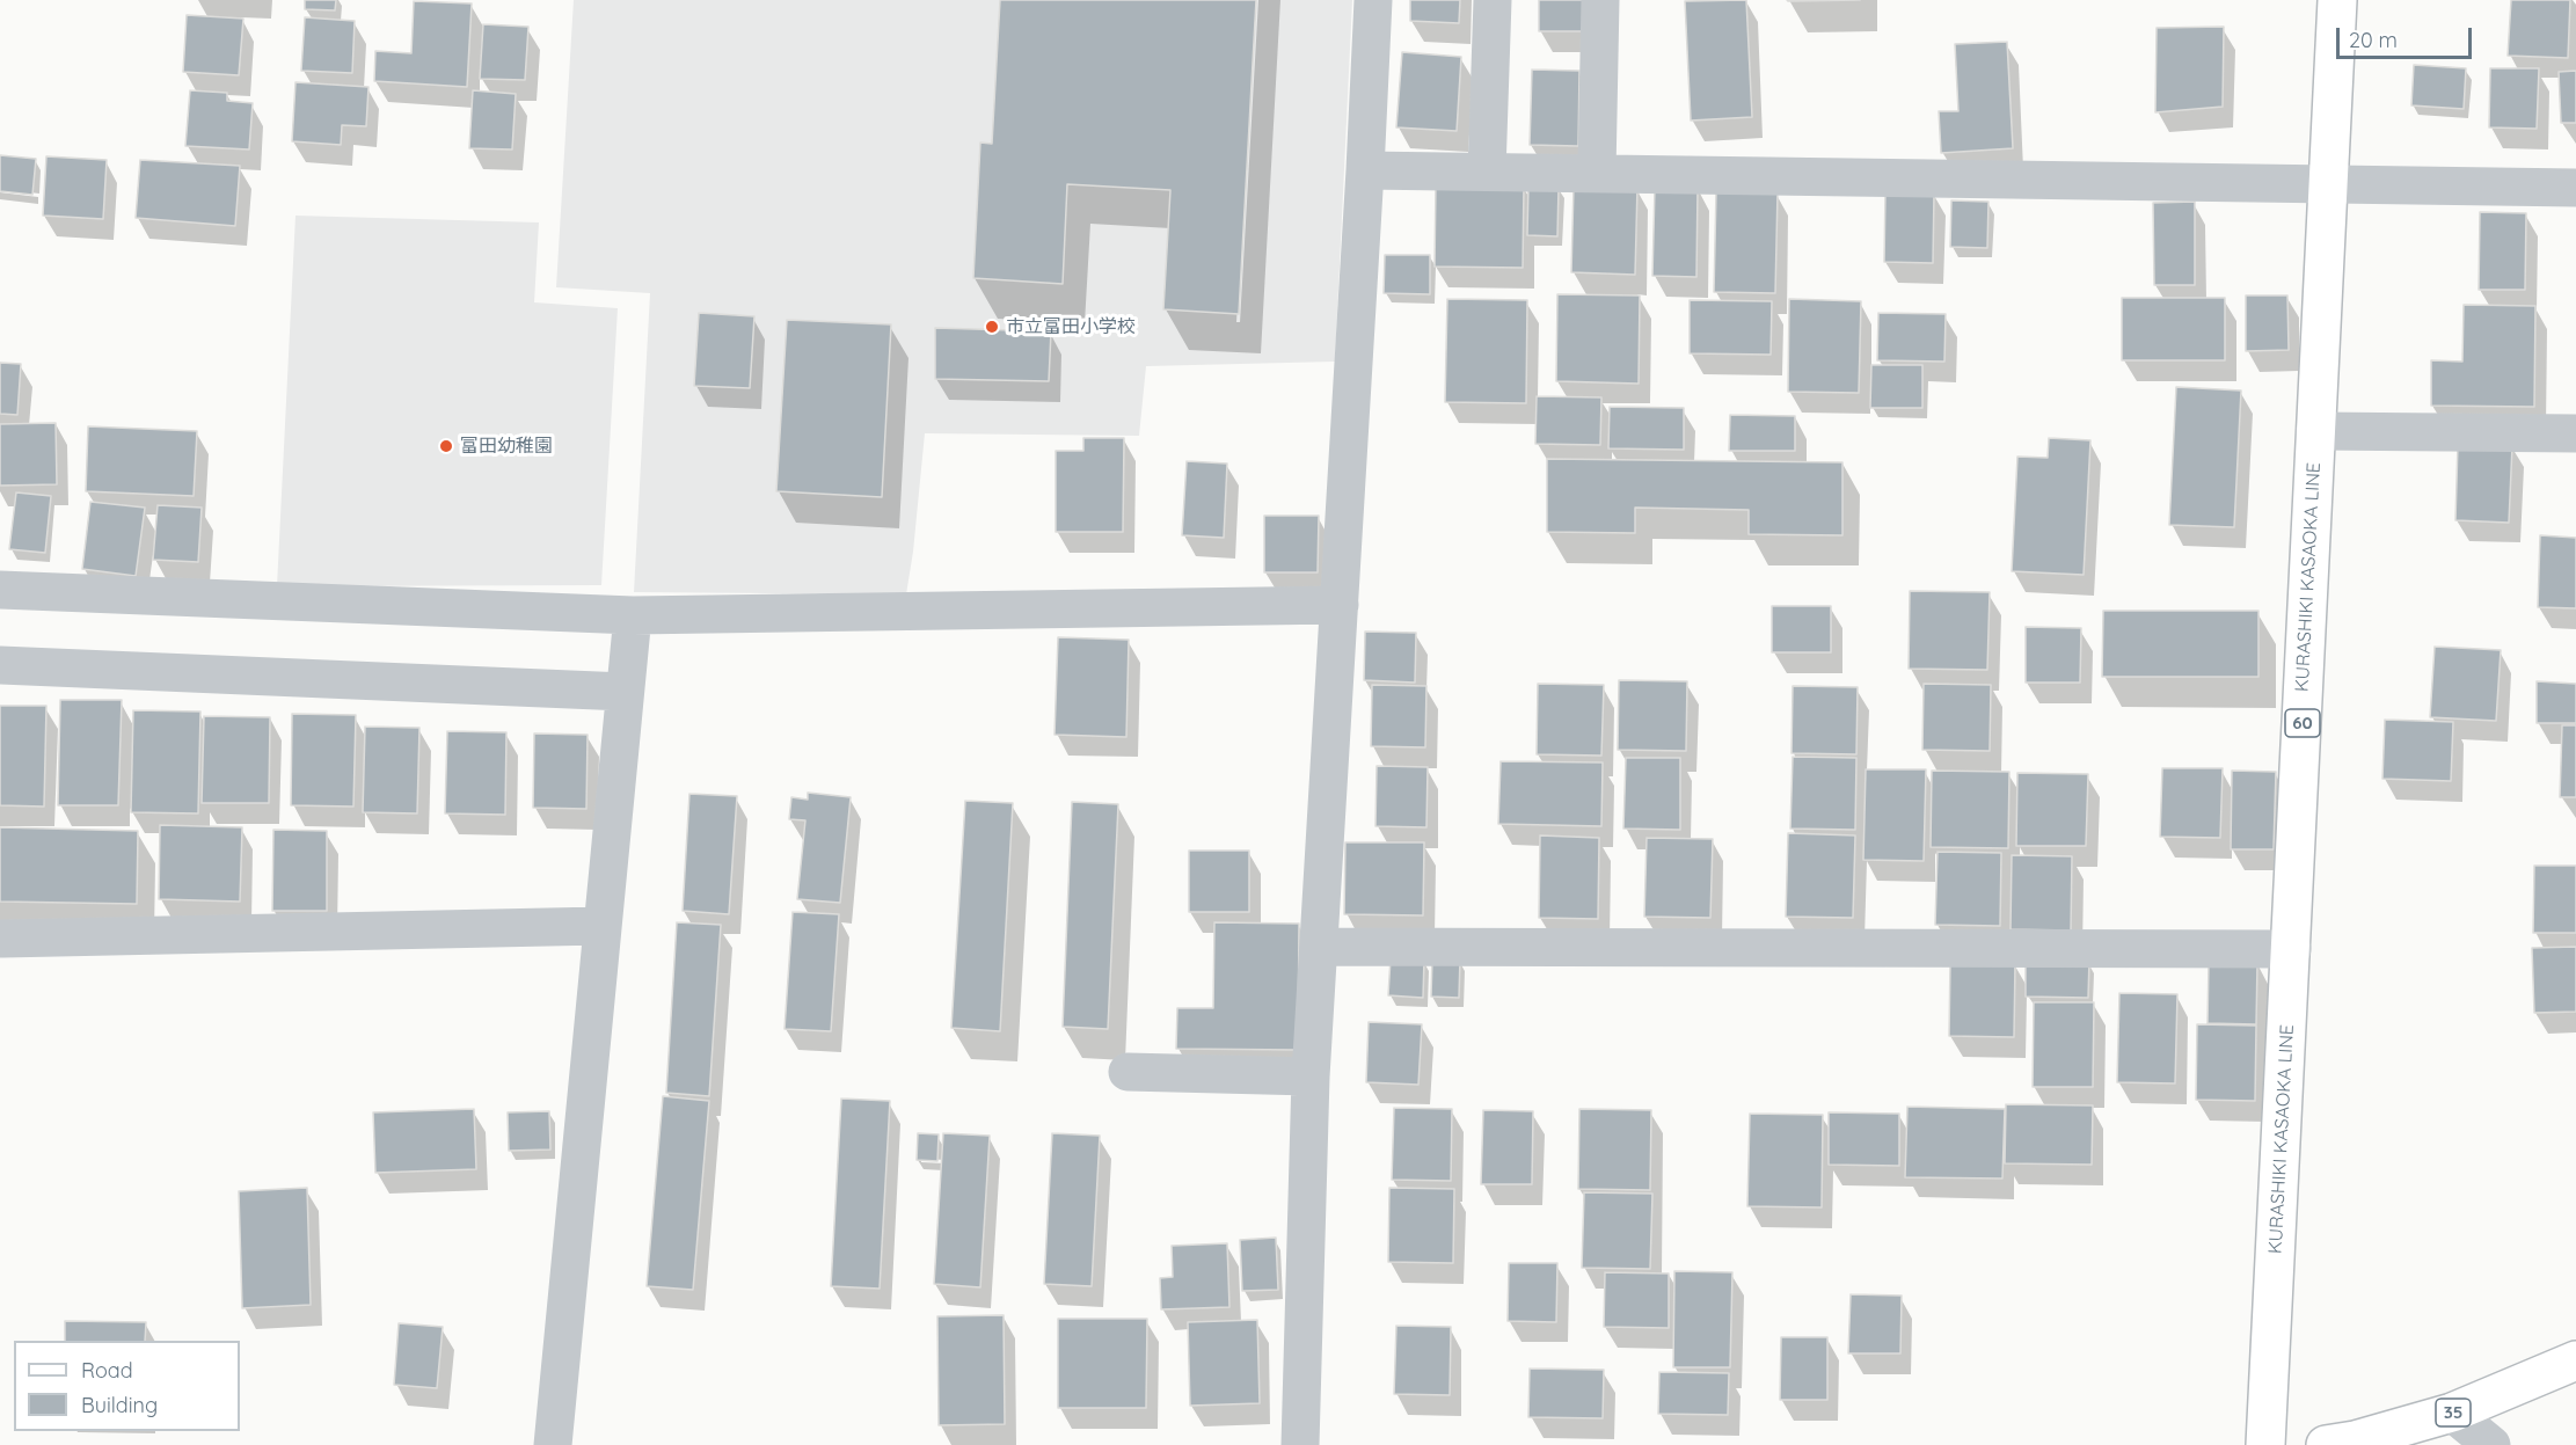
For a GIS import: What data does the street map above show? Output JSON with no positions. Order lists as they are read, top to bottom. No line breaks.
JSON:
{"streets":{"main road":["KURASHIKI KASAOKA LINE","60","35"]},"places":["市立富田小学校","富田幼稚園"],"legend":["Road","Building"],"scale_bar":"20 m"}
